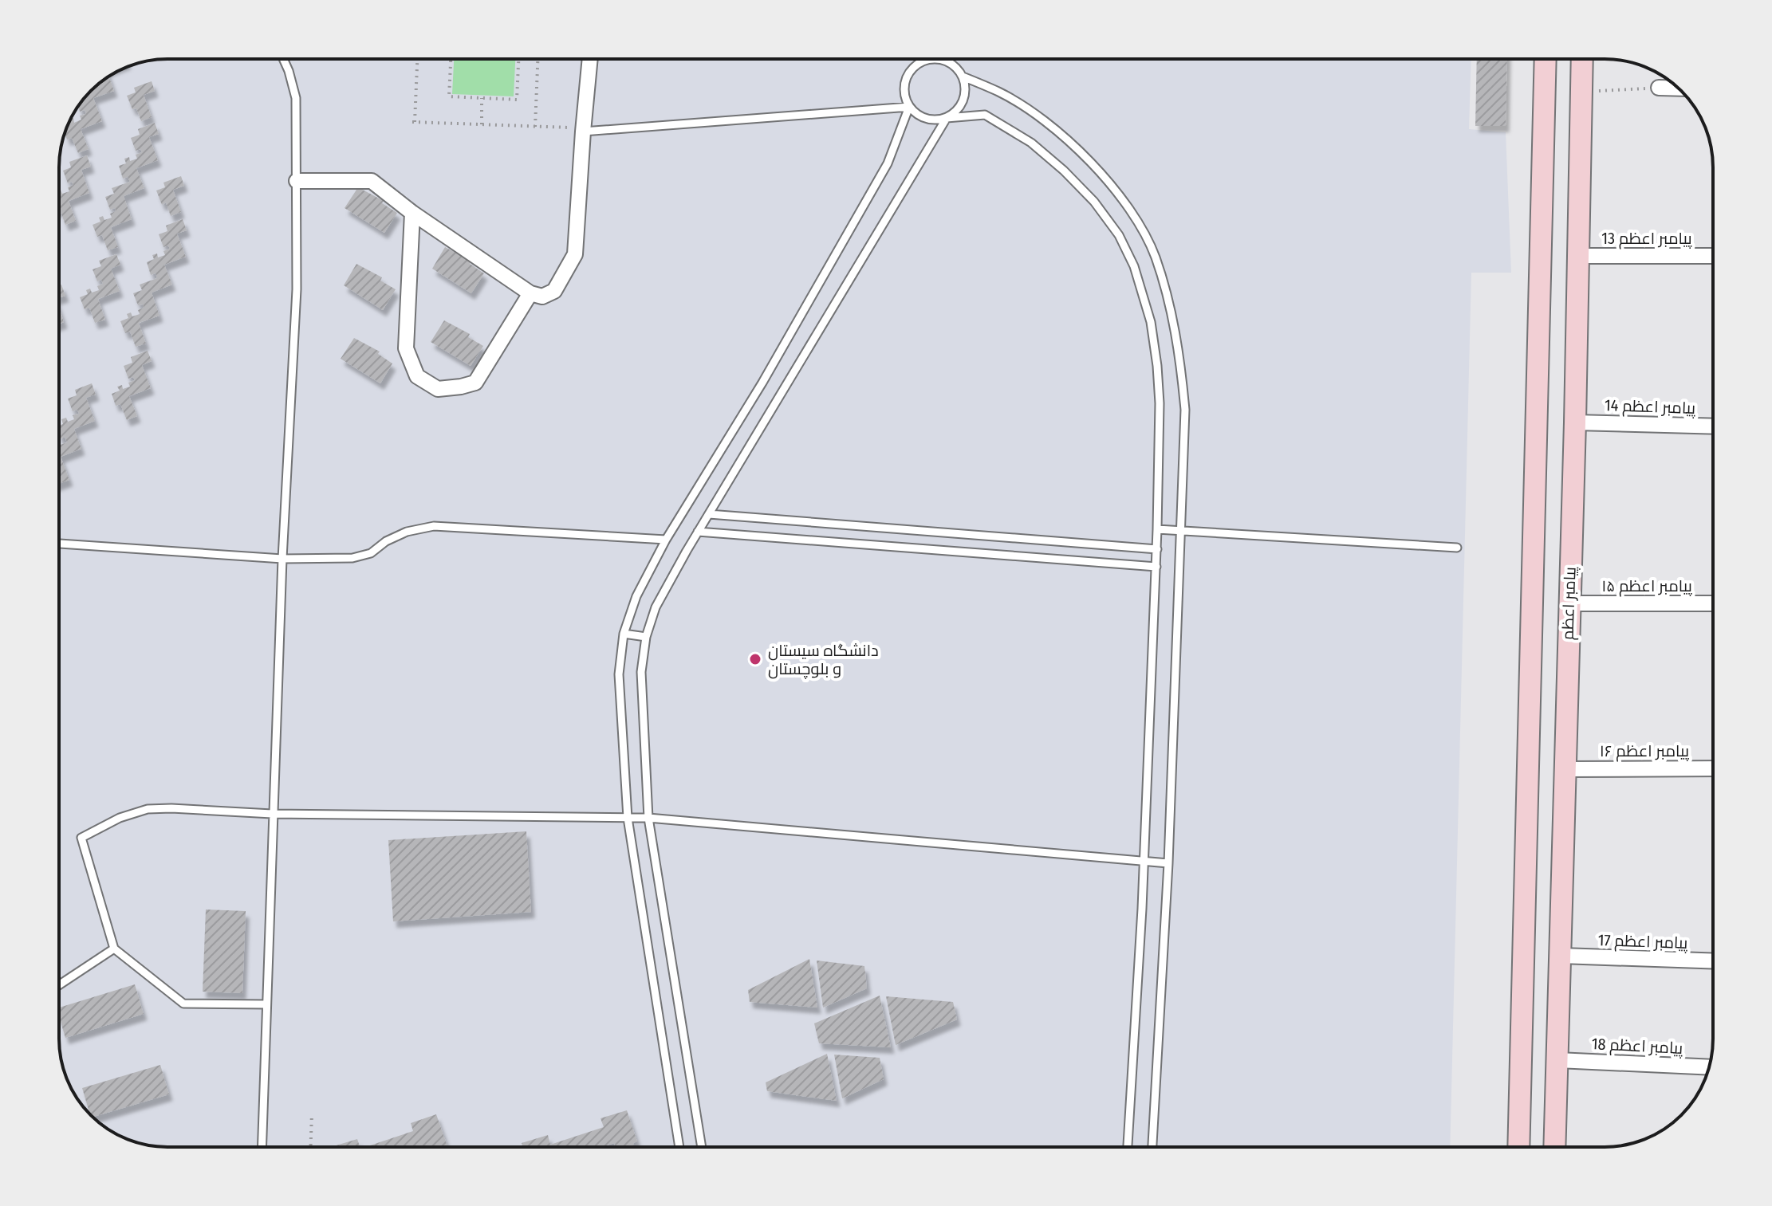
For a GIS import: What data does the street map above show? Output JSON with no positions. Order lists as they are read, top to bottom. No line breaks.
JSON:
{"streets":{"main road":["پیامبر اعظم"],"street":["پیامبر اعظم 13","پیامبر اعظم 14","پیامبر اعظم ۱۵","پیامبر اعظم ۱۶","پیامبر اعظم 17","پیامبر اعظم 18"]},"crossings":[["پیامبر اعظم 13","پیامبر اعظم"],["پیامبر اعظم 14","پیامبر اعظم"],["پیامبر اعظم ۱۵","پیامبر اعظم"],["پیامبر اعظم","پیامبر اعظم ۱۶"],["پیامبر اعظم","پیامبر اعظم 17"],["پیامبر اعظم","پیامبر اعظم 18"]],"places":["دانشگاه سیستان و بلوچستان"]}
